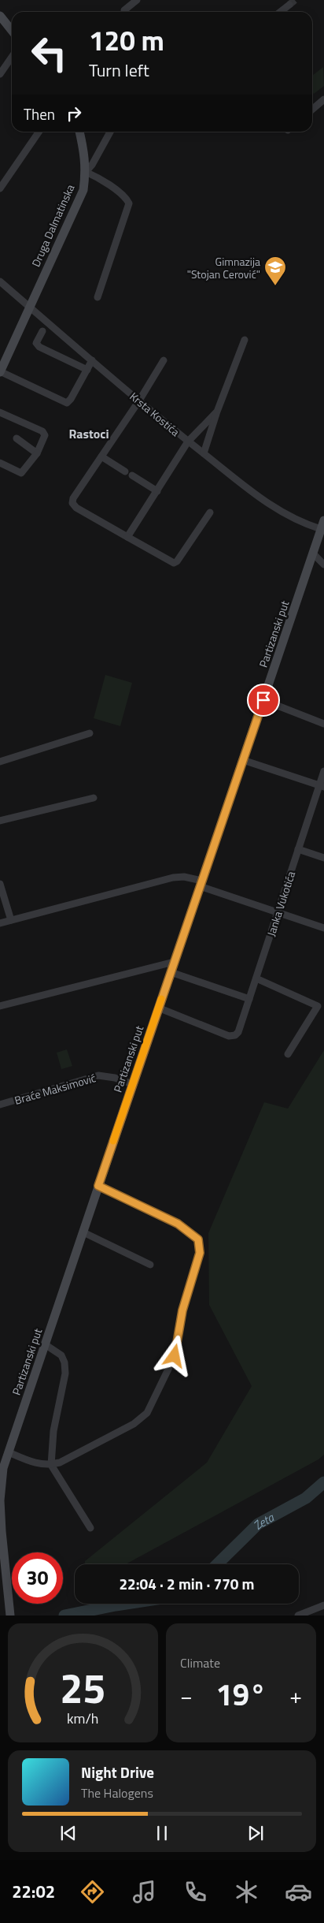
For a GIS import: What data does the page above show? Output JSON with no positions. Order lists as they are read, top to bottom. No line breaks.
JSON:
{"streets":{"street":["Druga Dalmatinska","Krsta Kostića","Partizanski put","Janka Vukotića","Braće Maksimović"]},"crossings":[["Druga Dalmatinska","Krsta Kostića"],["Krsta Kostića","Partizanski put"],["Partizanski put","Janka Vukotića"],["Partizanski put","Braće Maksimović"]],"districts":["Rastoci"],"water":["Zeta"],"places":{"school or university":["Gimnazija \"Stojan Cerović\""]},"page":{"turn":["120 m","Turn left"],"then":"Then","limit":"30","trip":"22:04 · 2 min · 770 m","tile":"Climate","heat":["−","19°","+"],"song":["Night Drive","The Halogens"],"tabs":"22:02","gauge":["25","km/h"]}}
